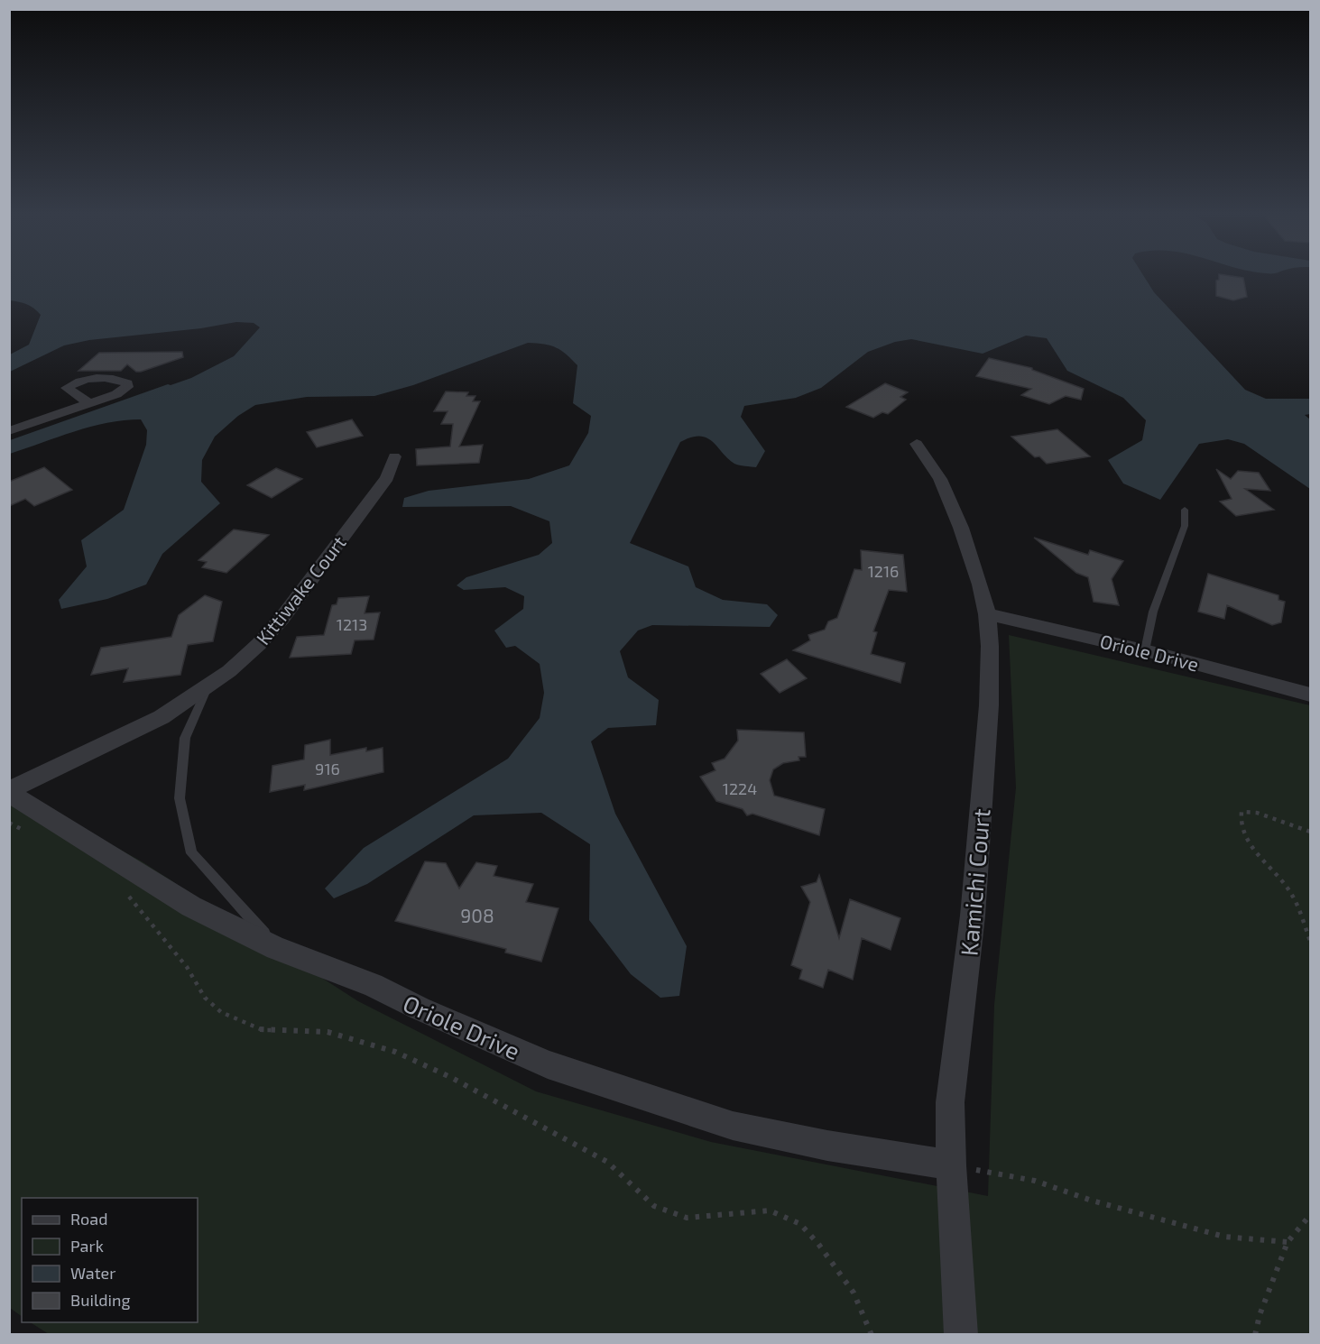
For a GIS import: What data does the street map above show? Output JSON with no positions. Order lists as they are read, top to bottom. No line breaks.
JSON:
{"streets":{"street":["Kittiwake Court","Oriole Drive","Kamichi Court"]},"crossings":[["Kittiwake Court","Oriole Drive"],["Oriole Drive","Kamichi Court"]],"house_numbers":["1216","1213","916","1224","908"],"legend":["Road","Park","Water","Building"]}
